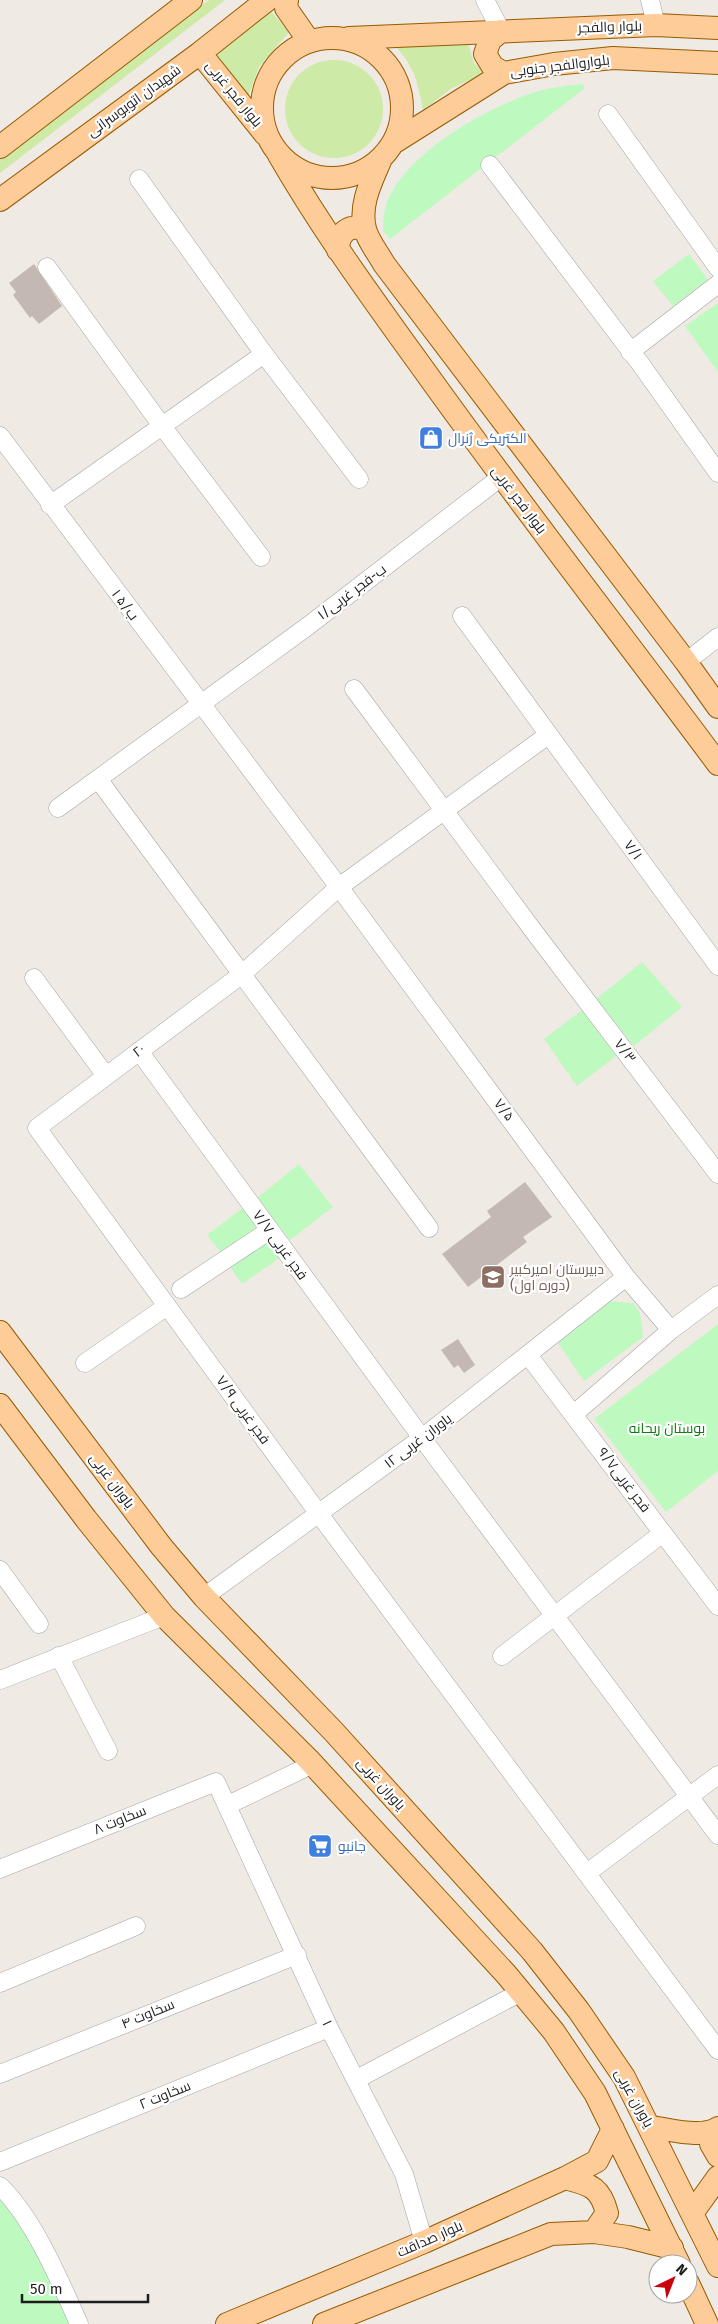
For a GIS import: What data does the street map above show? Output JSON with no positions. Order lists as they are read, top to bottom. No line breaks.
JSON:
{"streets":{"main road":["بلوار والفجر","بلواروالفجر جنوبی","بلوار فجر غربی","شهیدان اتوبوسرانی","یاوران غربی","بلوار صداقت"],"street":["۱/ب-فجر غربی","۱ ب/۵","۷/۱","۲۰","۷/۳","۷/۵","۷/۷ فجر غربی","۷/۹ فجر غربی","۱۲ یاوران غربی","فجر غربی۹/۷","سخاوت ۸","سخاوت ۴","۱","سخاوت ۲"]},"crossings":[["بلوار والفجر","بلواروالفجر جنوبی"],["بلوار والفجر","بلوار فجر غربی"],["بلواروالفجر جنوبی","بلوار فجر غربی"],["بلوار فجر غربی","شهیدان اتوبوسرانی"],["بلوار فجر غربی","۱/ب-فجر غربی"],["۱/ب-فجر غربی","۱ ب/۵"],["۱ ب/۵","۲۰"],["۱ ب/۵","۷/۵"],["۷/۱","۲۰"],["۲۰","۷/۳"],["۲۰","۷/۵"],["۲۰","۷/۷ فجر غربی"],["۲۰","۷/۹ فجر غربی"],["۷/۵","۱۲ یاوران غربی"],["۷/۷ فجر غربی","۱۲ یاوران غربی"],["۷/۹ فجر غربی","۱۲ یاوران غربی"],["۱۲ یاوران غربی","فجر غربی۹/۷"],["۱۲ یاوران غربی","یاوران غربی"],["سخاوت ۸","۱"],["سخاوت ۴","۱"],["۱","سخاوت ۲"],["۱","بلوار صداقت"]],"parks":["بوستان ریحانه"],"places":{"shop":["الکتریکی ژنرال"],"school or university":["دبیرستان امیرکبیر (دوره اول)"],"supermarket":["جانبو"]},"scale_bar":"50 m","north":"top right"}
